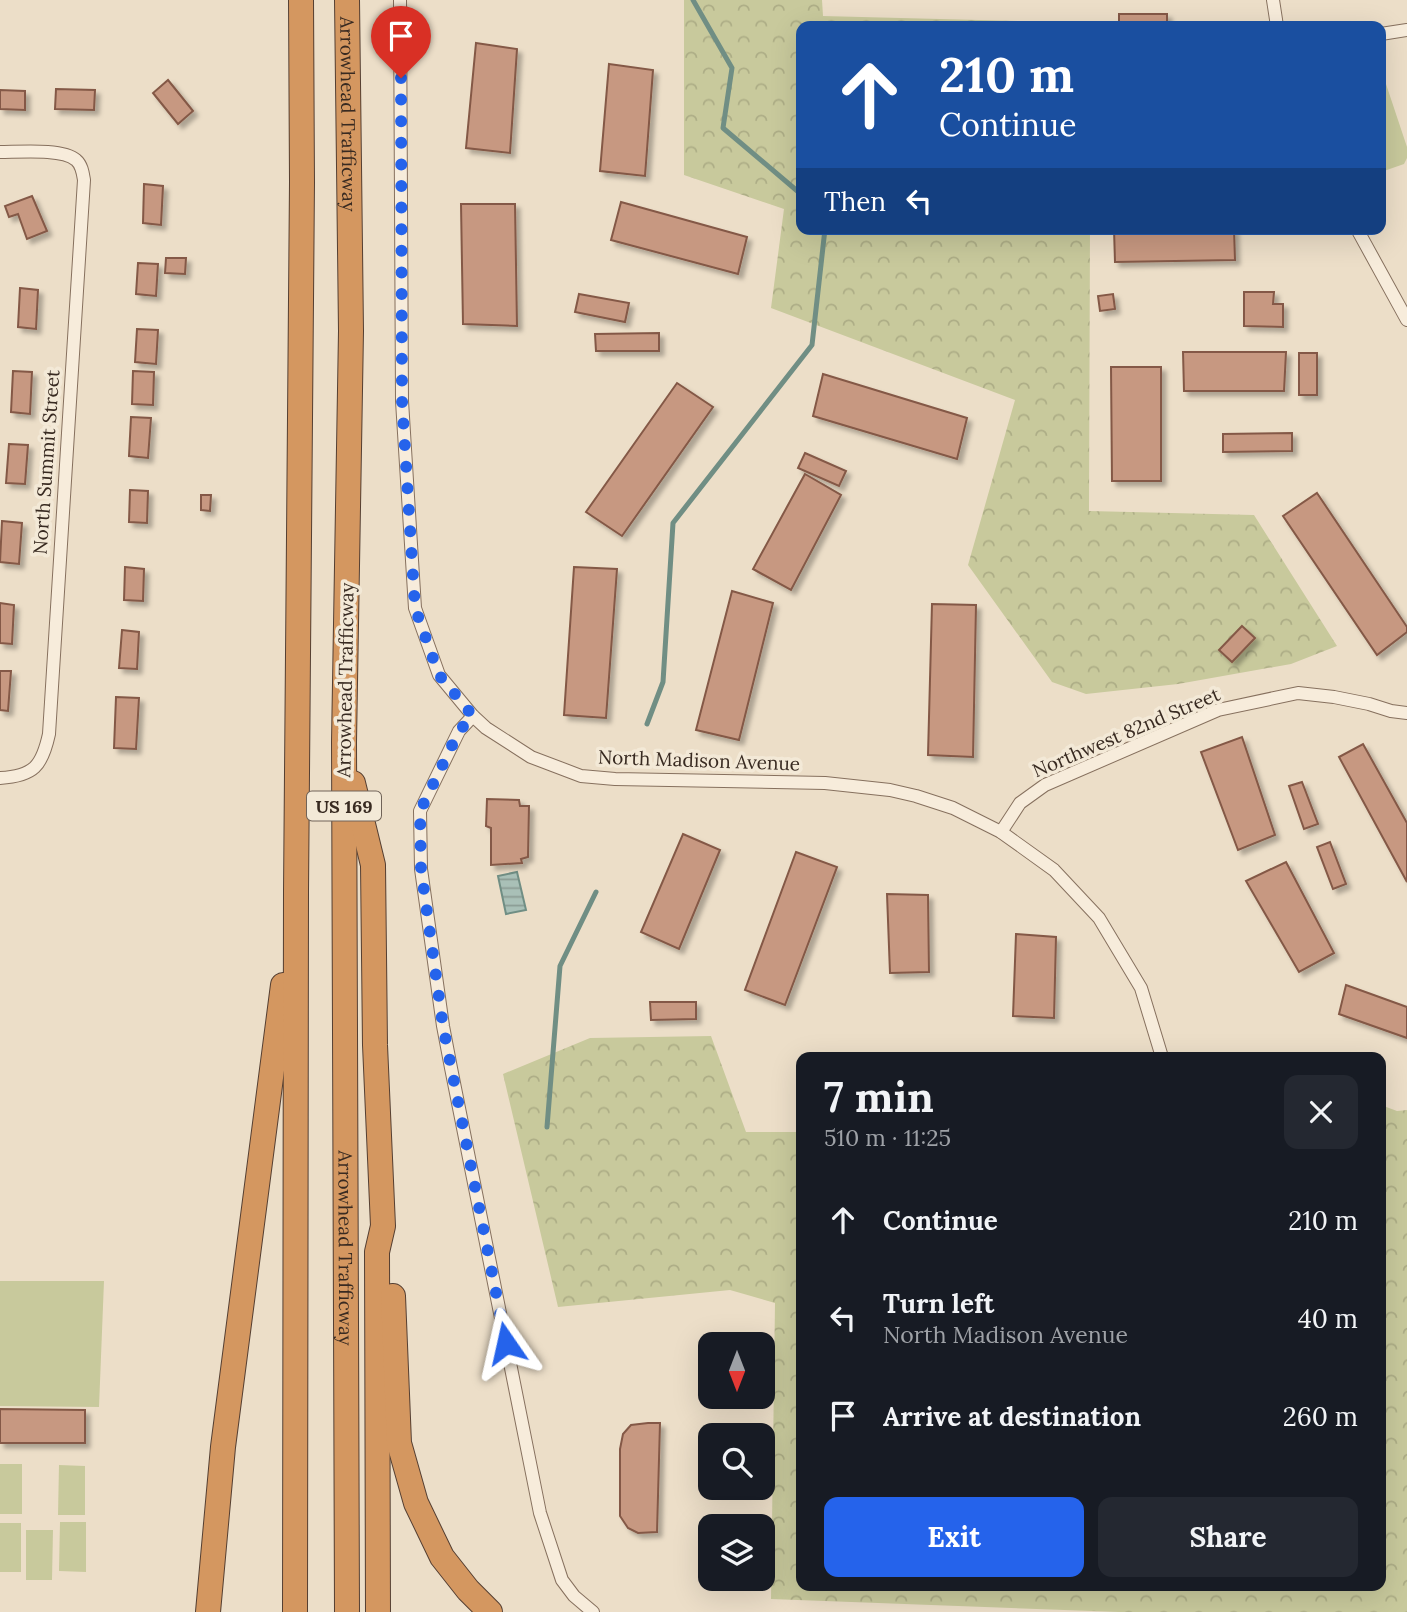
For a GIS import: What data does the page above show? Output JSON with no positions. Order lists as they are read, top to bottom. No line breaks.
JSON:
{"streets":{"highway":["Arrowhead Trafficway","US 169"],"street":["North Summit Street","Northwest 82nd Street","North Madison Avenue"]},"crossings":[["Northwest 82nd Street","North Madison Avenue"]],"north":"bottom","page":{"turn":["210 m","Continue"],"then":"Then","heading":["7 min","510 m · 11:25"],"list":[{"name":"Continue","value":"210 m"},{"name":"Turn left","note":"North Madison Avenue","value":"40 m"},{"name":"Arrive at destination","value":"260 m"}],"buttons":["Exit","Share"]}}
